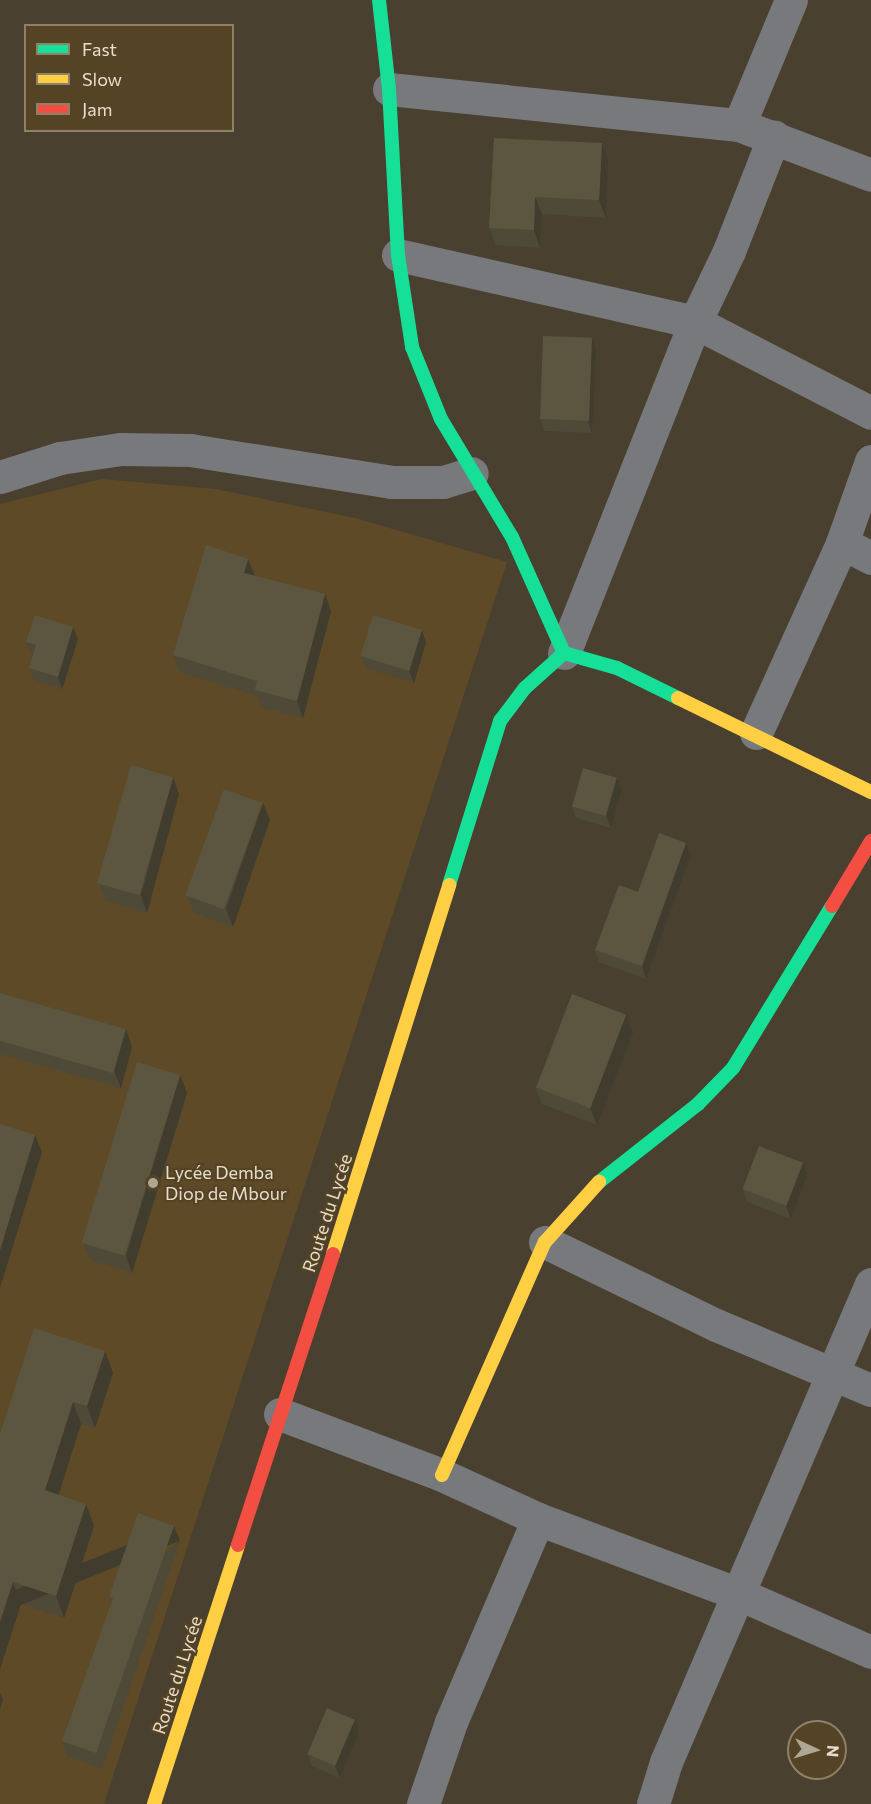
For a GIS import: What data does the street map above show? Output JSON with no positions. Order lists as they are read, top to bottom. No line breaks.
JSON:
{"streets":{"main road":["Route du Lycée"]},"places":["Lycée Demba Diop de Mbour"],"legend":["Fast","Slow","Jam"],"north":"right"}
